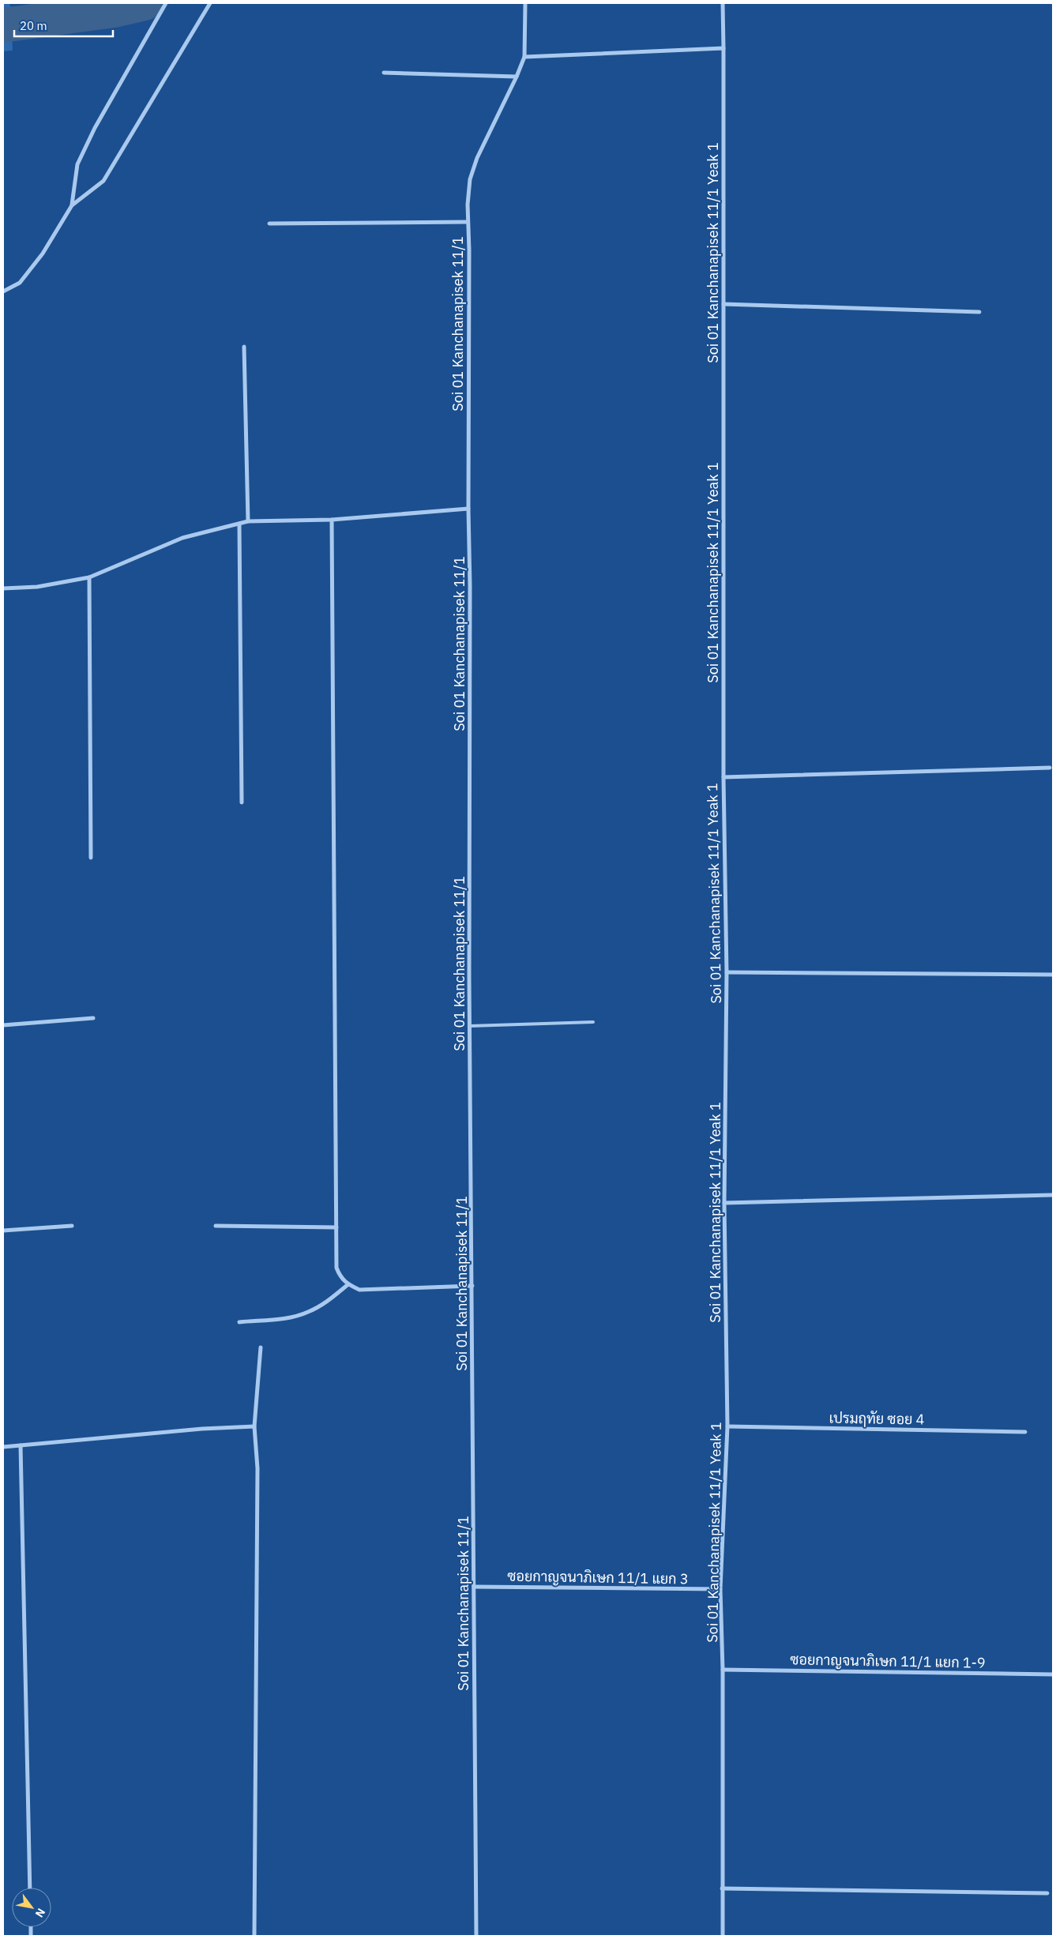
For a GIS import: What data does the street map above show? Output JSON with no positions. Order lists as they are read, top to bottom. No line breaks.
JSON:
{"streets":{"street":["Soi 01 Kanchanapisek 11/1 Yeak 1","Soi 01 Kanchanapisek 11/1","เปรมฤทัย ซอย 4","ซอยกาญจนาภิเษก 11/1 แยก 3","ซอยกาญจนาภิเษก 11/1 แยก 1-9"]},"crossings":[["Soi 01 Kanchanapisek 11/1 Yeak 1","เปรมฤทัย ซอย 4"],["Soi 01 Kanchanapisek 11/1 Yeak 1","ซอยกาญจนาภิเษก 11/1 แยก 3"],["Soi 01 Kanchanapisek 11/1 Yeak 1","ซอยกาญจนาภิเษก 11/1 แยก 1-9"],["Soi 01 Kanchanapisek 11/1","ซอยกาญจนาภิเษก 11/1 แยก 3"]],"scale_bar":"20 m","north":"bottom right"}
